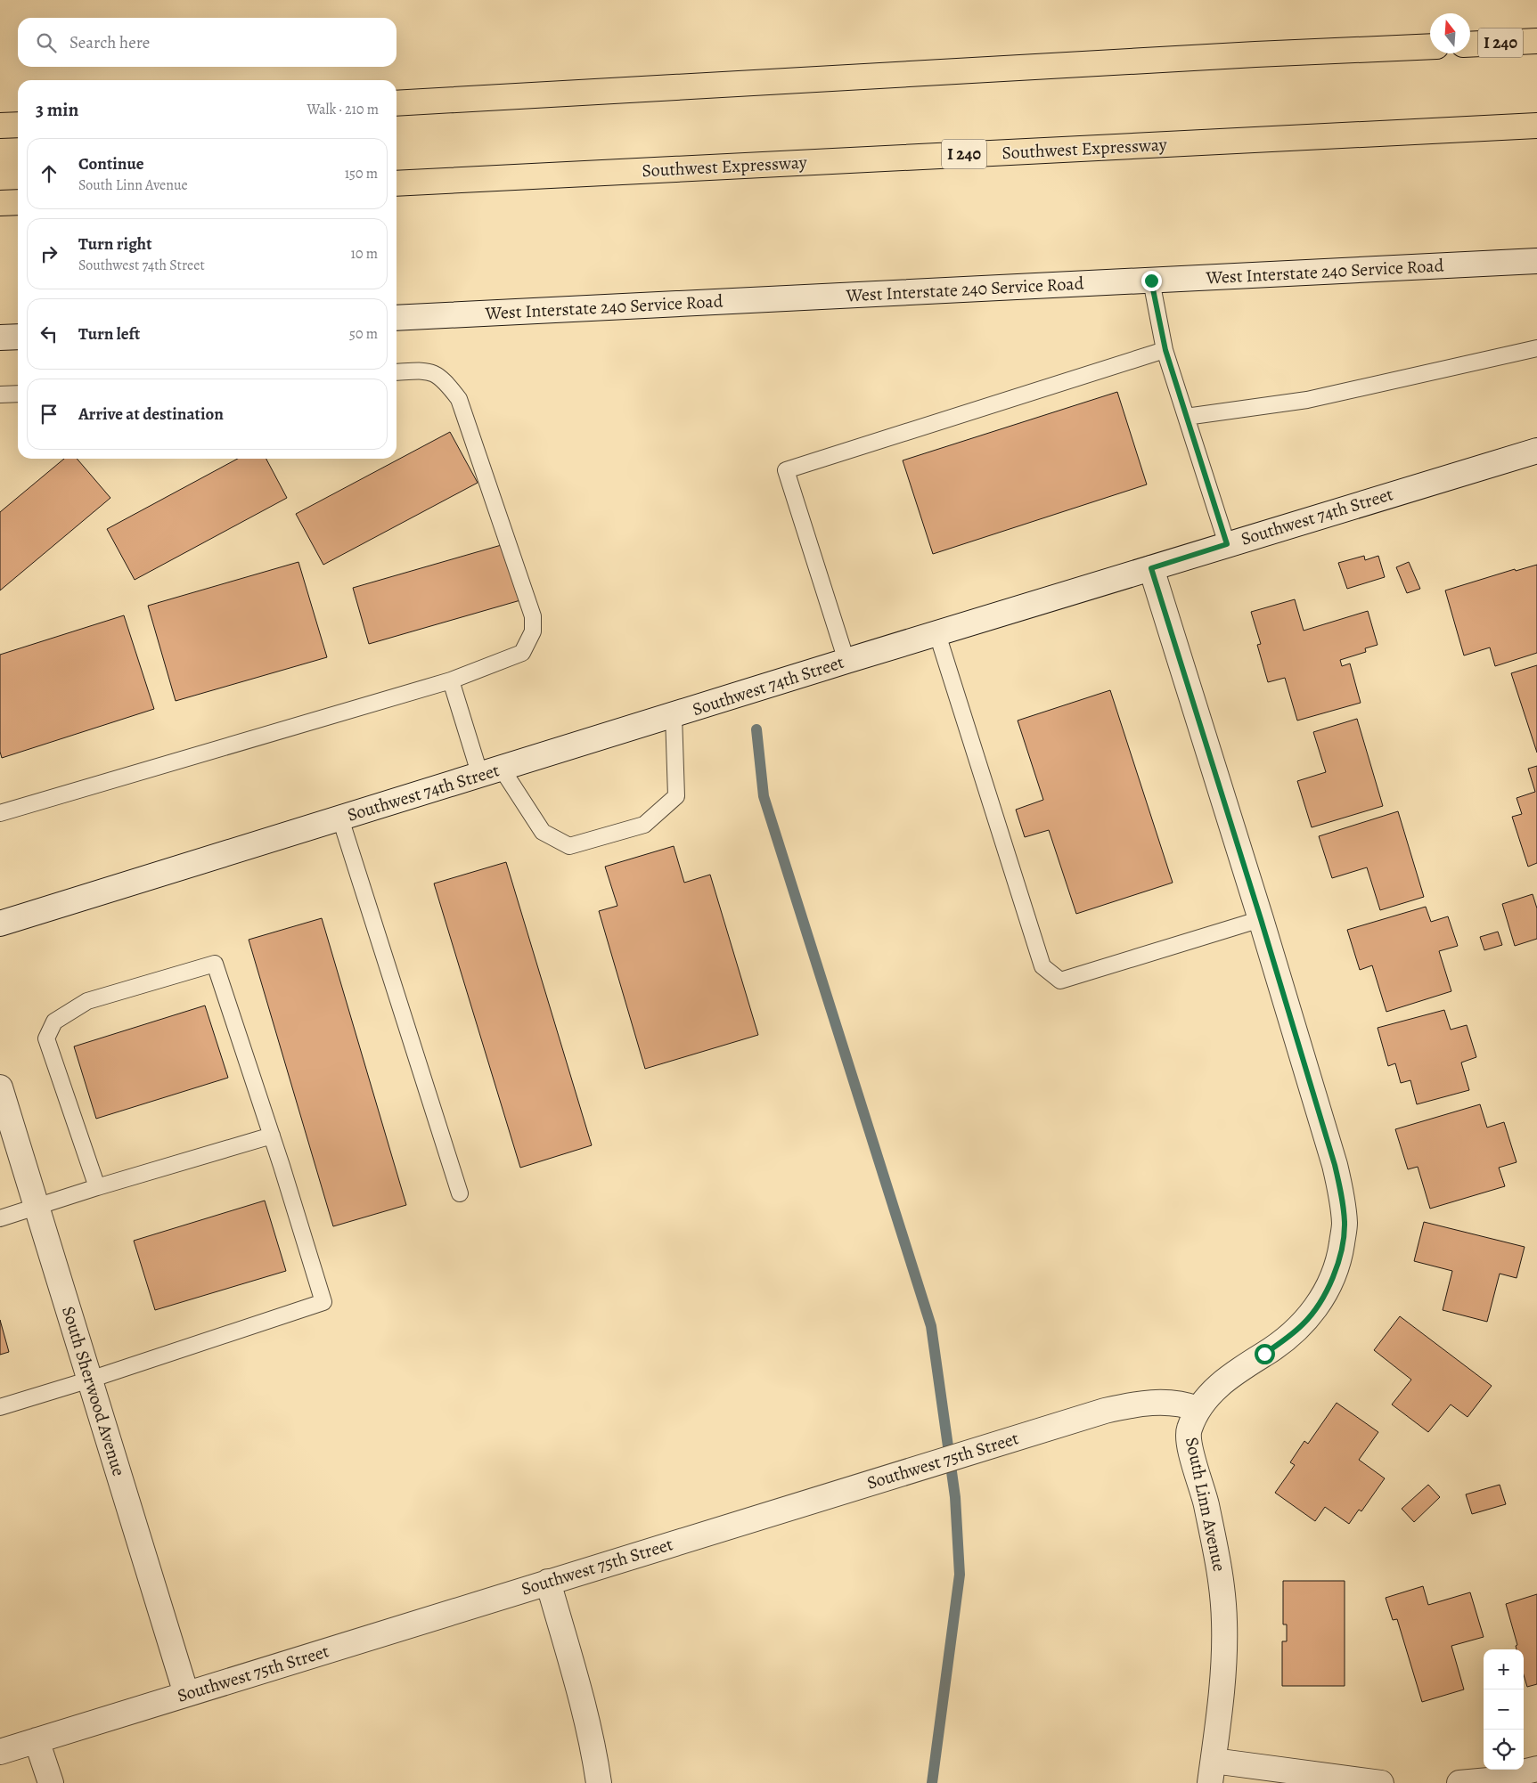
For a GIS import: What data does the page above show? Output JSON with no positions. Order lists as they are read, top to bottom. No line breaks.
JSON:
{"streets":{"highway":["I 240","Southwest Expressway"],"street":["West Interstate 240 Service Road","Southwest 74th Street","South Sherwood Avenue","Southwest 75th Street","South Linn Avenue"]},"crossings":[["Southwest 74th Street","South Linn Avenue"],["South Sherwood Avenue","Southwest 75th Street"],["Southwest 75th Street","South Linn Avenue"]],"north":"top","page":{"search":"Search here","heading":["3 min","Walk · 210 m"],"list":[["Continue","South Linn Avenue","150 m"],["Turn right","Southwest 74th Street","10 m"],["Turn left","50 m"],"Arrive at destination"],"map_buttons":["+","−"]}}
